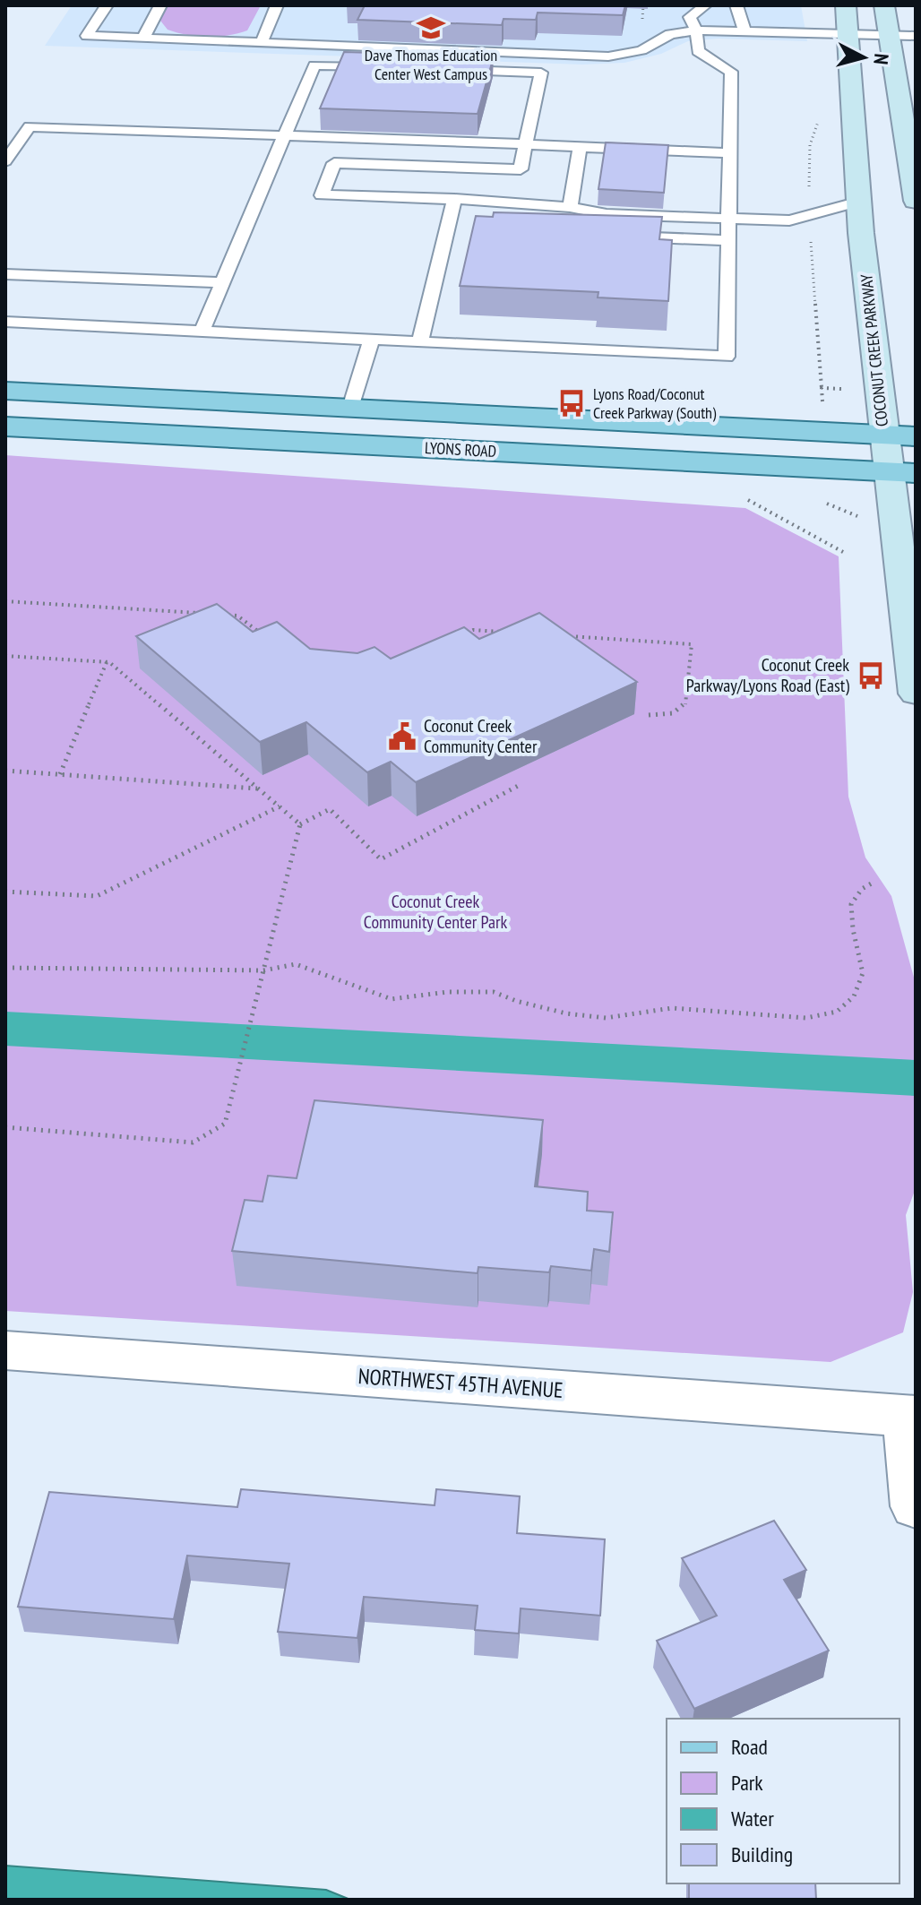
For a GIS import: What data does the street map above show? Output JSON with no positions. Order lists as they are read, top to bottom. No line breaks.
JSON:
{"streets":{"main road":["COCONUT CREEK PARKWAY","LYONS ROAD"],"street":["NORTHWEST 45TH AVENUE"]},"crossings":[["COCONUT CREEK PARKWAY","LYONS ROAD"]],"parks":["Coconut Creek Community Center Park"],"places":{"school or university":["Dave Thomas Education Center West Campus"],"bus stop":["Lyons Road/Coconut Creek Parkway (South)","Coconut Creek Parkway/Lyons Road (East)"],"public building":["Coconut Creek Community Center"]},"legend":["Road","Park","Water","Building"],"north":"right"}
